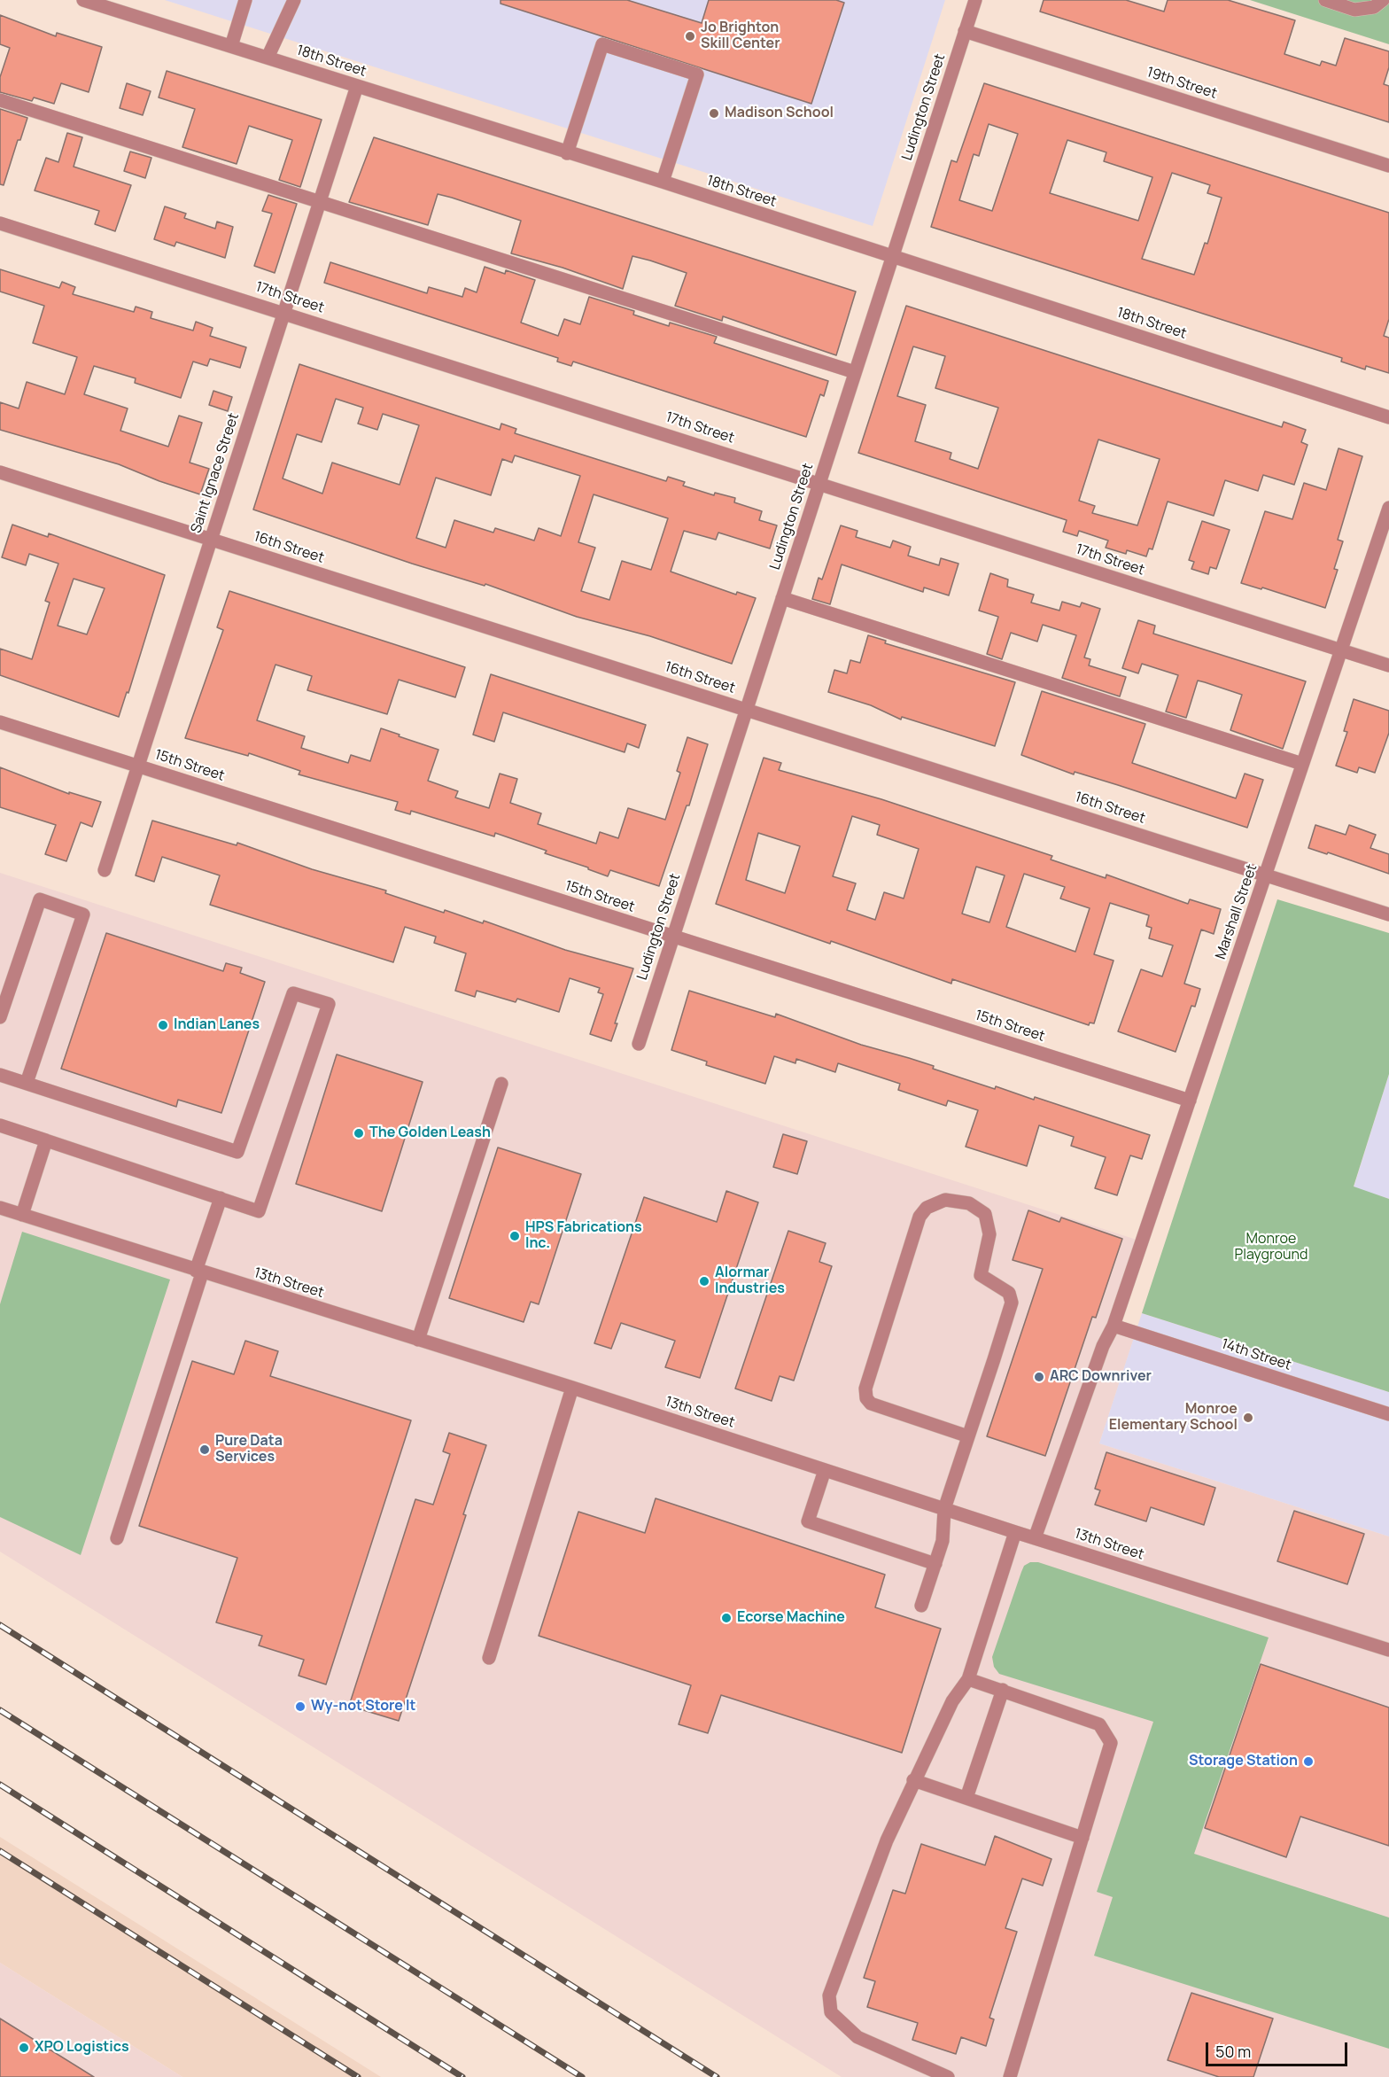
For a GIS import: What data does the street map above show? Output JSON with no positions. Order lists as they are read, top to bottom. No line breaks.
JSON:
{"streets":{"street":["18th Street","19th Street","Ludington Street","17th Street","Saint Ignace Street","16th Street","15th Street","Marshall Street","13th Street","14th Street"]},"crossings":[["18th Street","Ludington Street"],["18th Street","Saint Ignace Street"],["19th Street","Ludington Street"],["Ludington Street","17th Street"],["Ludington Street","16th Street"],["Ludington Street","15th Street"],["17th Street","Saint Ignace Street"],["17th Street","Marshall Street"],["Saint Ignace Street","16th Street"],["Saint Ignace Street","15th Street"],["16th Street","Marshall Street"],["15th Street","Marshall Street"],["Marshall Street","13th Street"],["Marshall Street","14th Street"]],"parks":["Monroe Playground"],"places":["Jo Brighton Skill Center","Madison School","Indian Lanes","The Golden Leash","HPS Fabrications Inc.","Alormar Industries","ARC Downriver","Monroe Elementary School","Pure Data Services","Ecorse Machine","Wy-not Store It","Storage Station","XPO Logistics"],"scale_bar":"50 m"}
